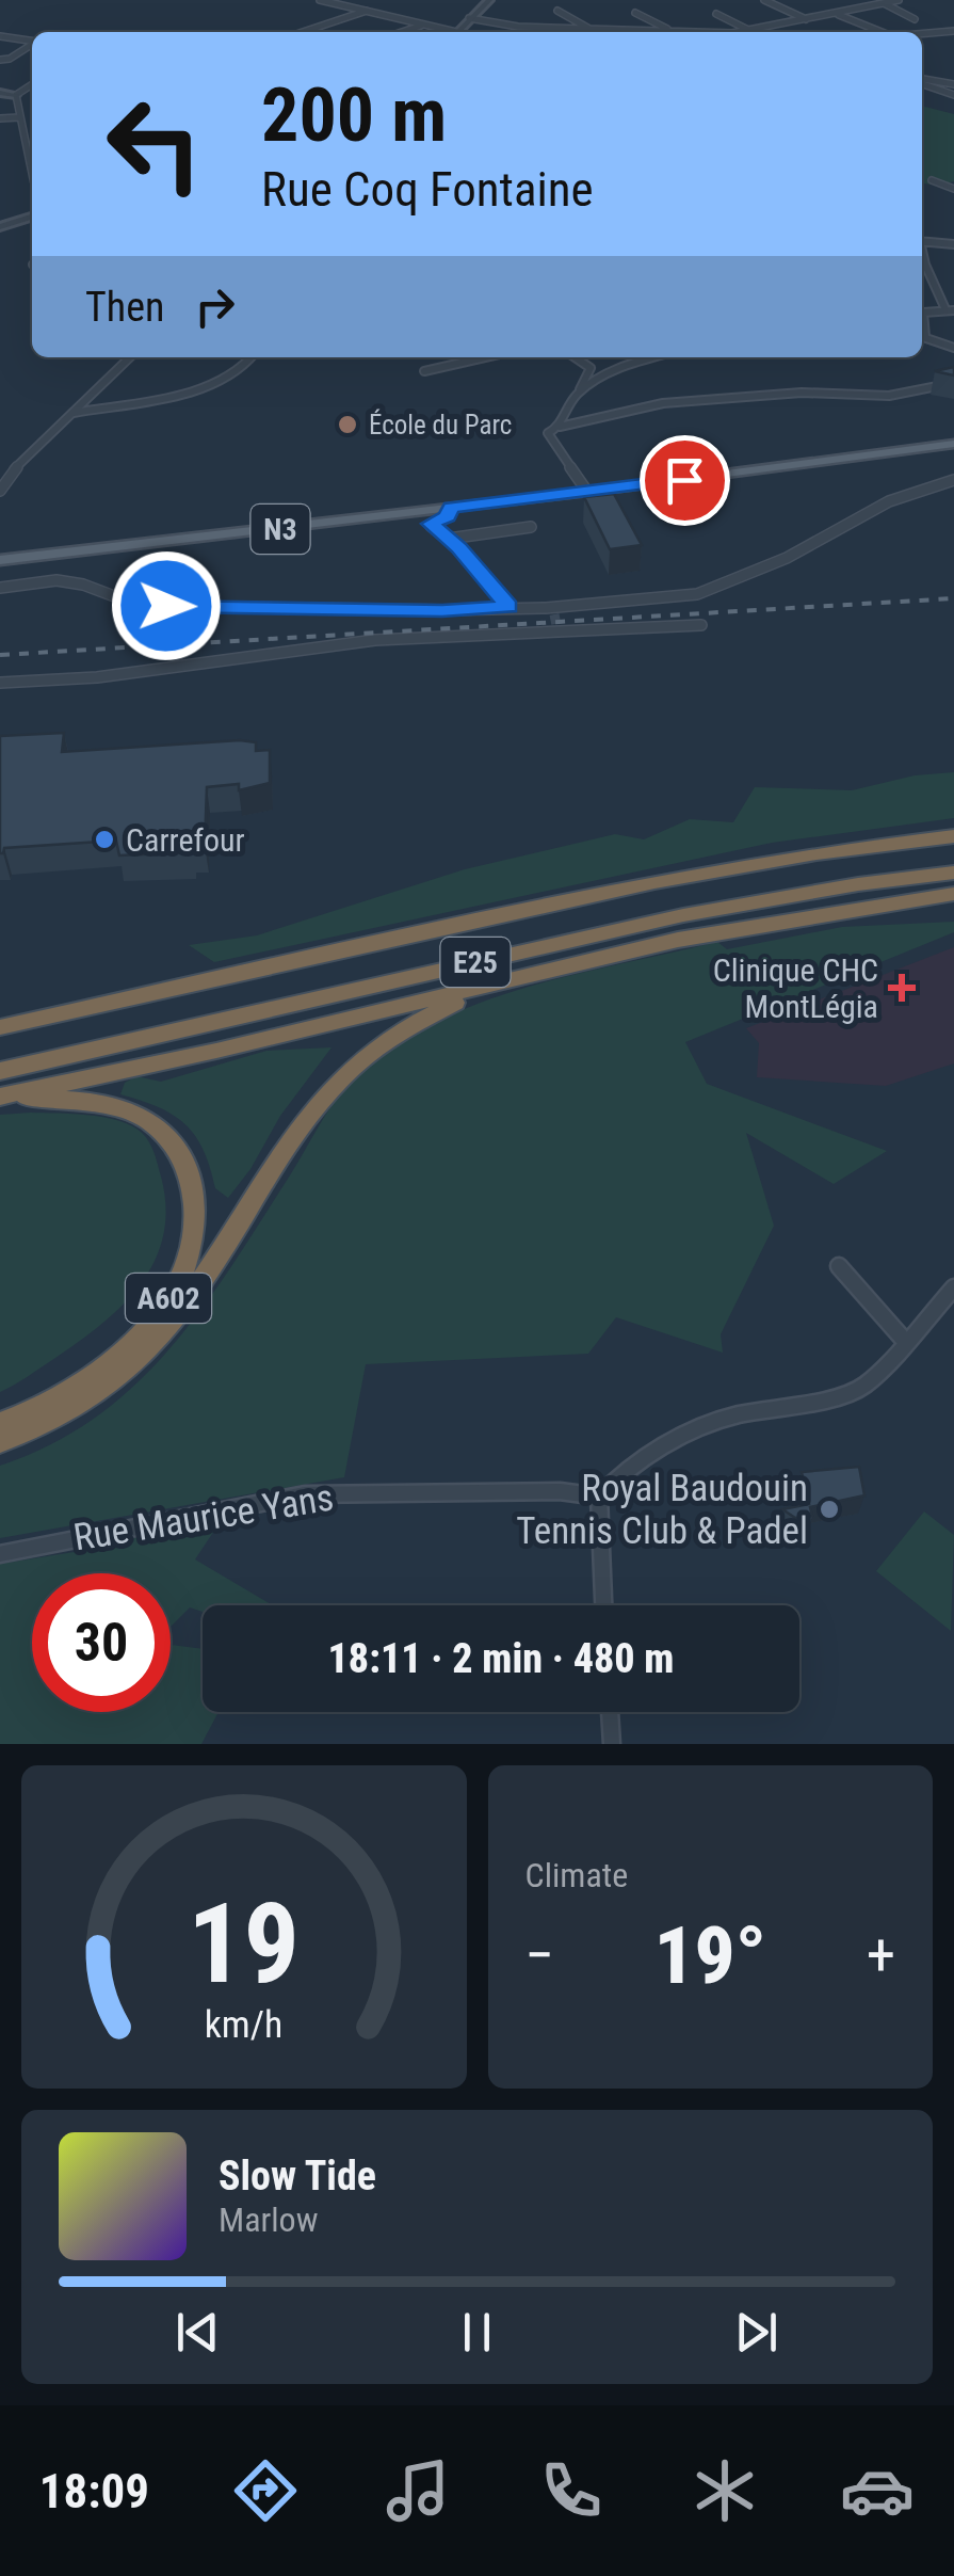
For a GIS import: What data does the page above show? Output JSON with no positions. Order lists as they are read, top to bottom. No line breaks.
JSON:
{"streets":{"highway":["E25","A602"],"main road":["N3"],"street":["Rue Maurice Yans"]},"places":{"other":["École du Parc","Carrefour","Royal Baudouin Tennis Club & Padel"],"health":["Clinique CHC MontLégia"]},"page":{"turn":["200 m","Rue Coq Fontaine"],"then":"Then","limit":"30","trip":"18:11 · 2 min · 480 m","tile":"Climate","heat":["−","19°","+"],"song":["Slow Tide","Marlow"],"tabs":"18:09","gauge":["19","km/h"]}}
